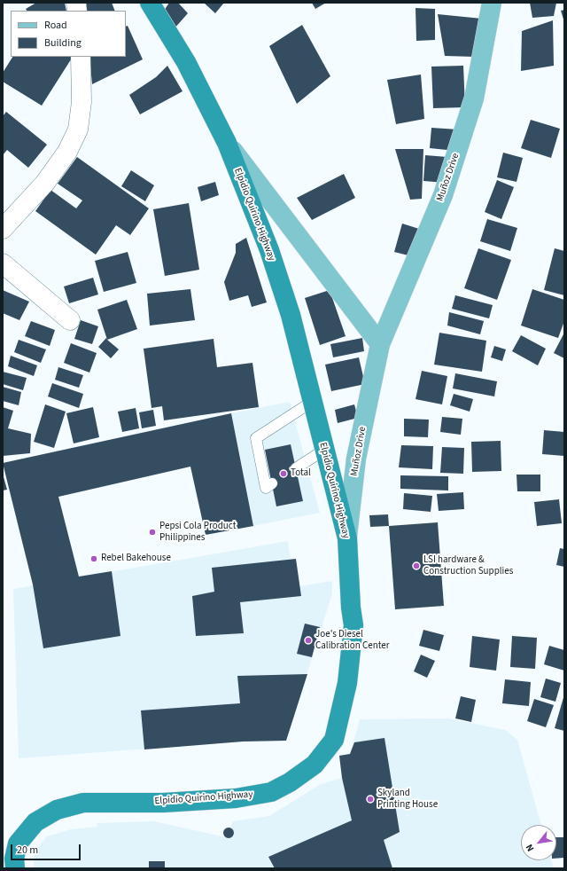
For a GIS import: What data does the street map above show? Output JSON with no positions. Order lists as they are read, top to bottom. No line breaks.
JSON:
{"streets":{"highway":["Elpidio Quirino Highway"],"main road":["Muñoz Drive"]},"crossings":[["Muñoz Drive","Elpidio Quirino Highway"]],"places":["Total","Pepsi Cola Product Philippines","Rebel Bakehouse","LSI hardware & Construction Supplies","Joe's Diesel Calibration Center","Skyland Printing House"],"legend":["Road","Building"],"scale_bar":"20 m","north":"bottom left"}
